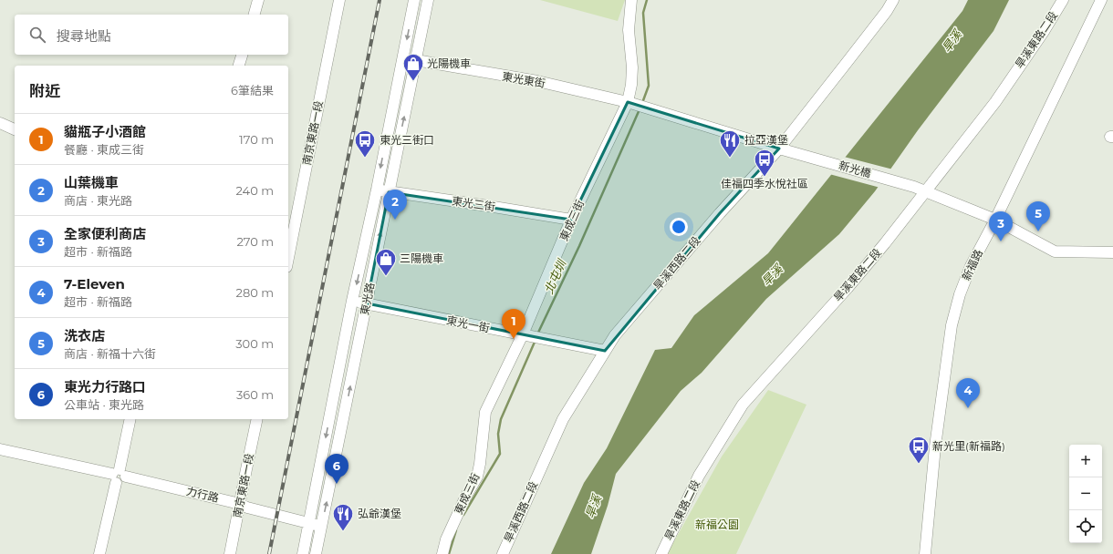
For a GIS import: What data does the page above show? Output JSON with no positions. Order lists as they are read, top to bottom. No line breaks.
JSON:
{"streets":{"street":["旱溪東路二段","東光東街","南京東路一段","新光橋","東光三街","東成三街","旱溪西路二段","新福路","東光路","東光一街","力行路"]},"crossings":[["旱溪東路二段","新光橋"],["東光東街","新光橋"],["東光東街","東成三街"],["東光東街","東光路"],["南京東路一段","力行路"],["新光橋","旱溪西路二段"],["新光橋","新福路"],["東光三街","東成三街"],["東光三街","東光路"],["東成三街","東光一街"],["旱溪西路二段","東光一街"],["東光路","東光一街"],["東光路","力行路"]],"water":["旱溪","北屯圳"],"parks":["新福公園"],"places":{"shop":["光陽機車","三陽機車"],"bus stop":["東光三街口","佳福四季水悅社區","新光里(新福路)"],"restaurant":["拉亞漢堡","弘爺漢堡"]},"page":{"search":"搜尋地點","heading":["附近","6筆結果"],"list":[{"mark":"1","name":"貓瓶子小酒館","note":"餐廳 · 東成三街","value":"170 m"},{"mark":"2","name":"山葉機車","note":"商店 · 東光路","value":"240 m"},{"mark":"3","name":"全家便利商店","note":"超市 · 新福路","value":"270 m"},{"mark":"4","name":"7-Eleven","note":"超市 · 新福路","value":"280 m"},{"mark":"5","name":"洗衣店","note":"商店 · 新福十六街","value":"300 m"},{"mark":"6","name":"東光力行路口","note":"公車站 · 東光路","value":"360 m"}],"pins":["2","5","3","1","4","6"],"map_buttons":["+","−"]}}
